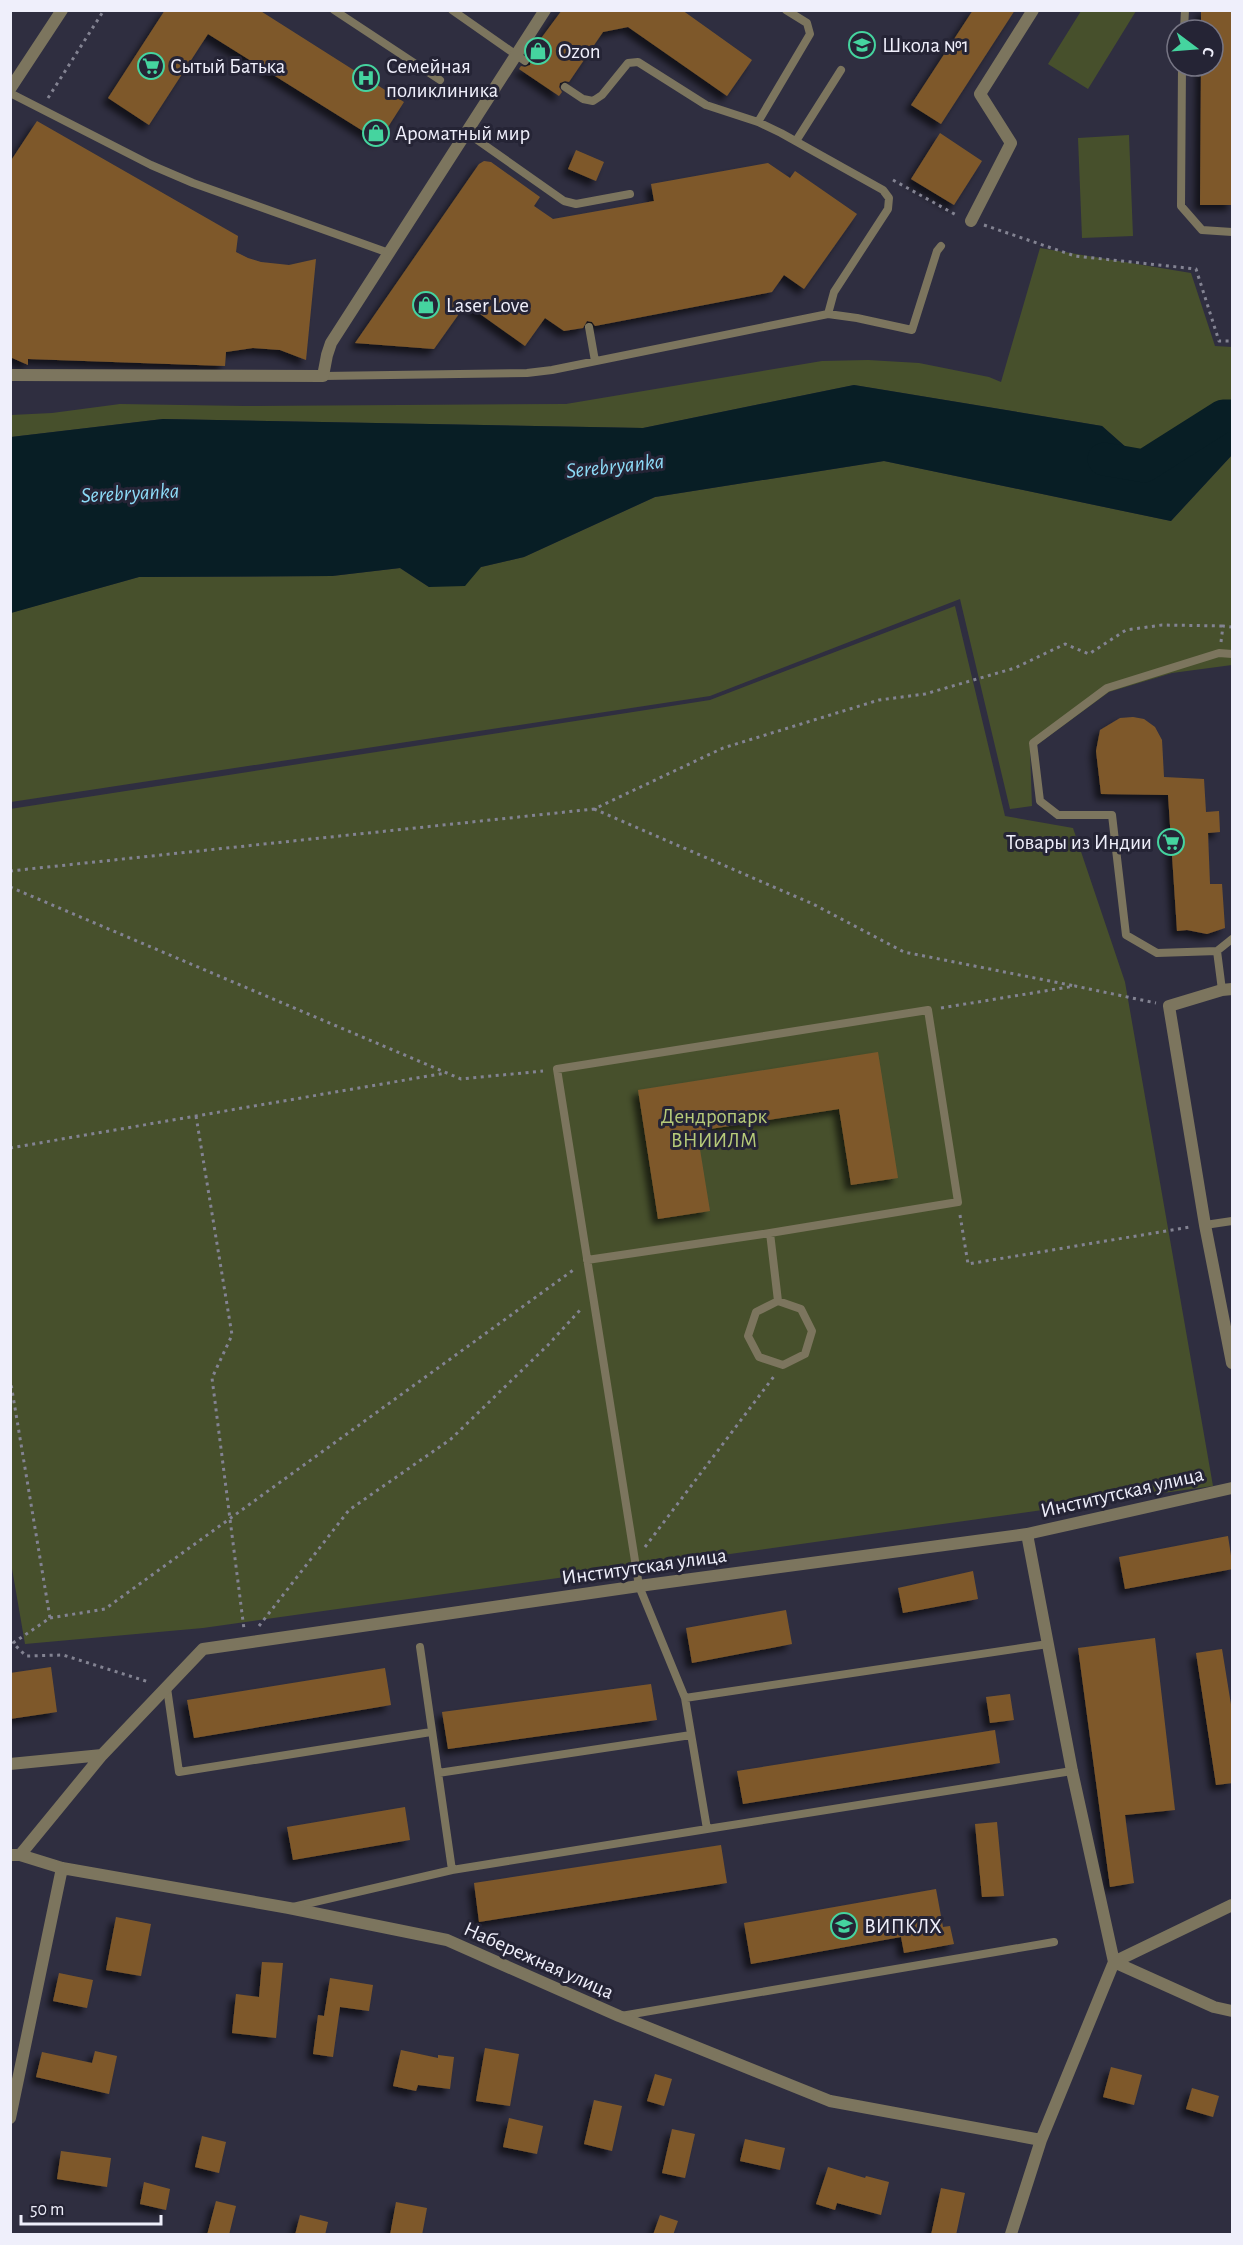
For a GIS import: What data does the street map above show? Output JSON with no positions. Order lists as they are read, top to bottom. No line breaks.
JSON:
{"streets":{"street":["Институтская улица","Набережная улица"]},"crossings":[["Институтская улица","Набережная улица"]],"water":["Serebryanka"],"parks":["Дендропарк ВНИИЛМ"],"places":{"school or university":["Школа №1","ВИПКЛХ"],"shop":["Ozon","Ароматный мир","Laser Love"],"supermarket":["Сытый Батька","Товары из Индии"],"hospital":["Семейная поликлиника"]},"scale_bar":"50 m","north":"right"}
